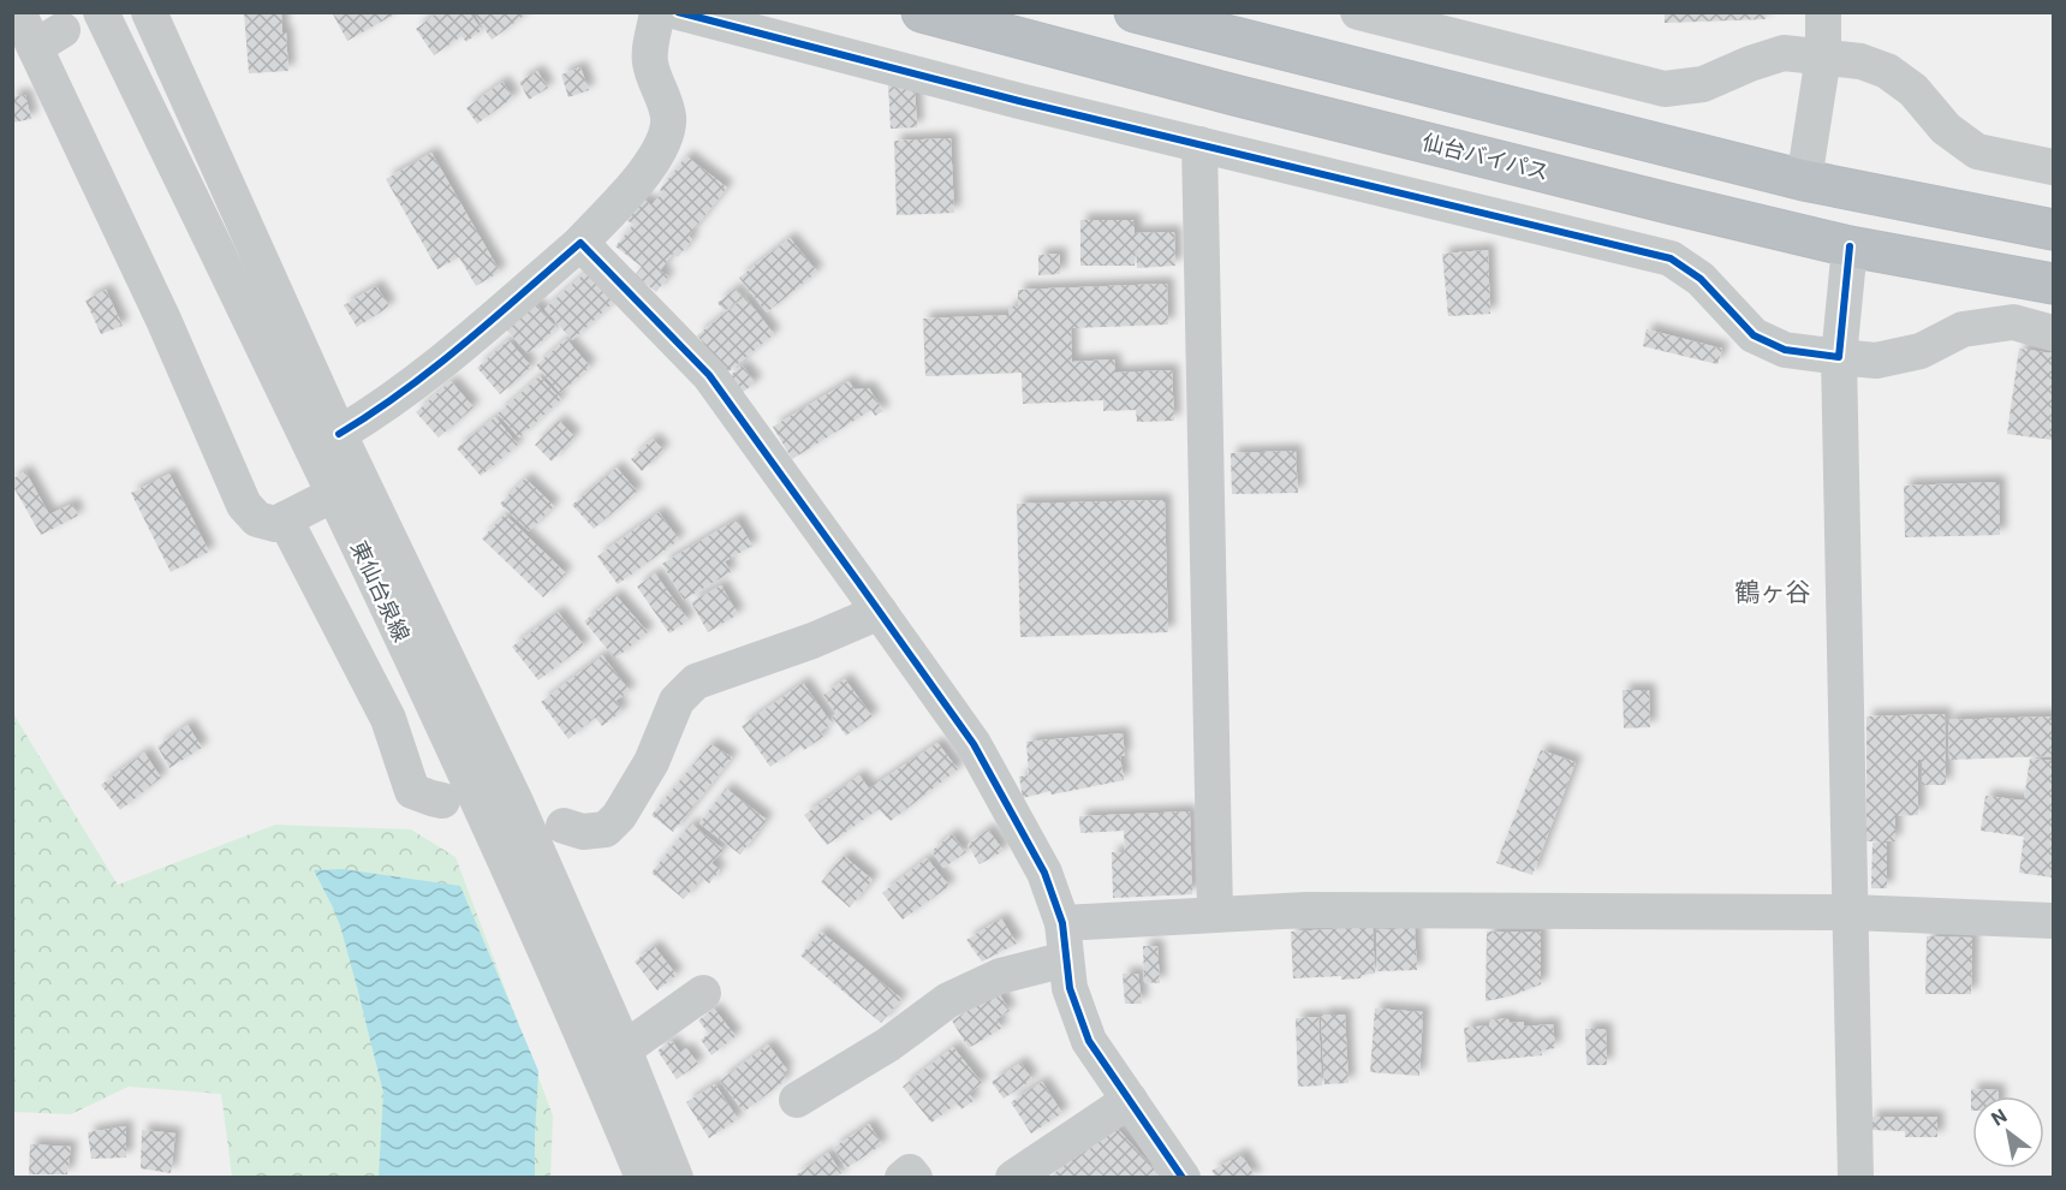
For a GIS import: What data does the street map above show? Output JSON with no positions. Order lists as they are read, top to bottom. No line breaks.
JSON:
{"streets":{"highway":["仙台バイパス"],"street":["東仙台泉線"]},"districts":["鶴ヶ谷"],"north":"top left"}
